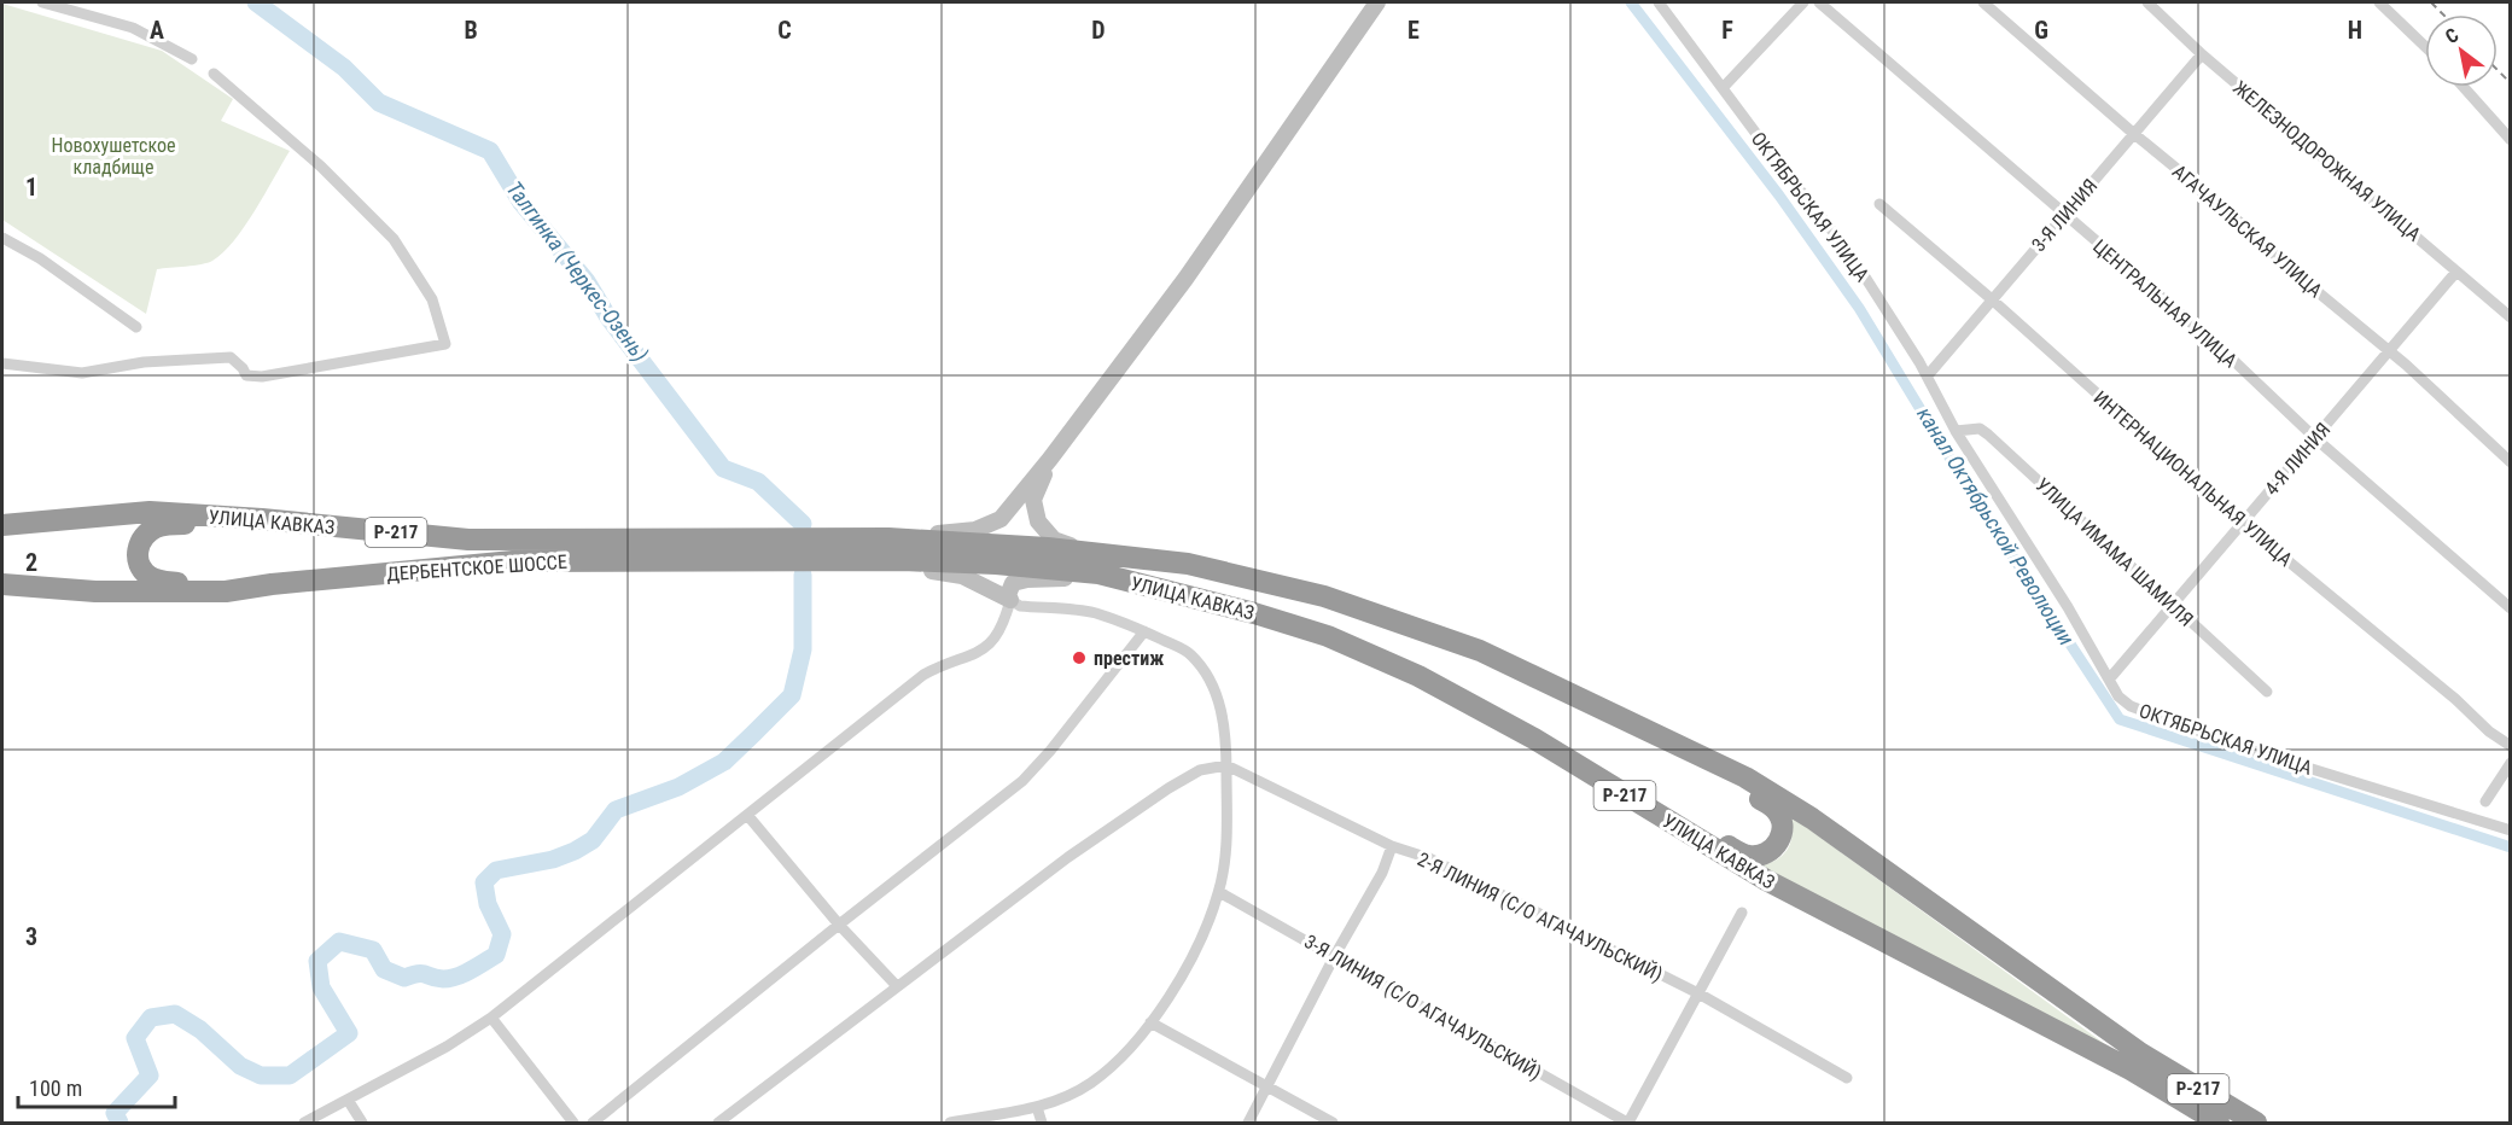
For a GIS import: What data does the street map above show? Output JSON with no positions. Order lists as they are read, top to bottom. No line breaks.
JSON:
{"streets":{"highway":["УЛИЦА КАВКАЗ","Р-217","ДЕРБЕНТСКОЕ ШОССЕ"],"street":["ЖЕЛЕЗНОДОРОЖНАЯ УЛИЦА","ОКТЯБРЬСКАЯ УЛИЦА","3-Я ЛИНИЯ","АГАЧАУЛЬСКАЯ УЛИЦА","ЦЕНТРАЛЬНАЯ УЛИЦА","4-Я ЛИНИЯ","ИНТЕРНАЦИОНАЛЬНАЯ УЛИЦА","УЛИЦА ИМАМА ШАМИЛЯ","2-Я ЛИНИЯ (С/О АГАЧАУЛЬСКИЙ)","3-Я ЛИНИЯ (С/О АГАЧАУЛЬСКИЙ)"]},"crossings":[["ЖЕЛЕЗНОДОРОЖНАЯ УЛИЦА","3-Я ЛИНИЯ"],["ЖЕЛЕЗНОДОРОЖНАЯ УЛИЦА","4-Я ЛИНИЯ"],["ОКТЯБРЬСКАЯ УЛИЦА","3-Я ЛИНИЯ"],["ОКТЯБРЬСКАЯ УЛИЦА","4-Я ЛИНИЯ"],["ОКТЯБРЬСКАЯ УЛИЦА","УЛИЦА ИМАМА ШАМИЛЯ"],["3-Я ЛИНИЯ","АГАЧАУЛЬСКАЯ УЛИЦА"],["3-Я ЛИНИЯ","ЦЕНТРАЛЬНАЯ УЛИЦА"],["3-Я ЛИНИЯ","ИНТЕРНАЦИОНАЛЬНАЯ УЛИЦА"],["АГАЧАУЛЬСКАЯ УЛИЦА","4-Я ЛИНИЯ"],["ЦЕНТРАЛЬНАЯ УЛИЦА","4-Я ЛИНИЯ"],["4-Я ЛИНИЯ","ИНТЕРНАЦИОНАЛЬНАЯ УЛИЦА"],["4-Я ЛИНИЯ","УЛИЦА ИМАМА ШАМИЛЯ"],["УЛИЦА КАВКАЗ","ДЕРБЕНТСКОЕ ШОССЕ"]],"water":["Талгинка (Черкес-Озень)","канал Октябрьской Революции"],"parks":["Новохушетское кладбище"],"places":["престиж"],"scale_bar":"100 m","north":"top left","grid":{"columns":["A","B","C","D","E","F","G","H"],"rows":["1","2","3"]}}
